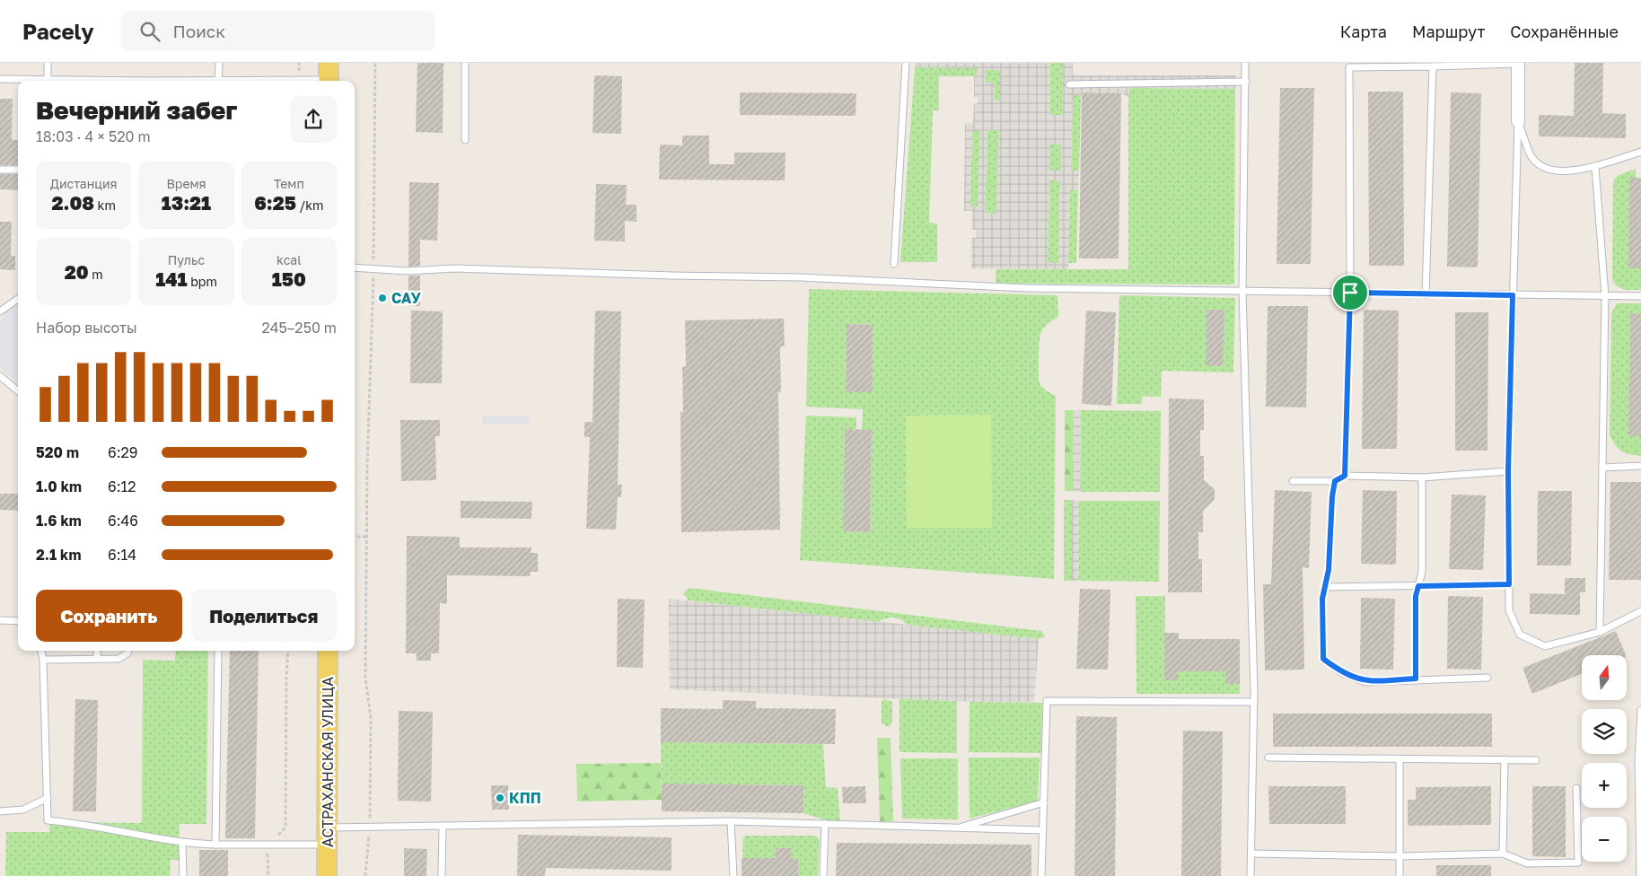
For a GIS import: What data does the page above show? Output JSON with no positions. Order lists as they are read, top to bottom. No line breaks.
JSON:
{"streets":{"main road":["АСТРАХАНСКАЯ УЛИЦА"]},"places":["САУ","КПП"],"north":"top","page":{"header":"Pacely","search":"Поиск","nav":["Карта","Маршрут","Сохранённые"],"heading":["Вечерний забег","18:03 · 4 × 520 m"],"stats":[["Дистанция","2.08 km"],["Время","13:21"],["Темп","6:25 /km"],["20 m"],["Пульс","141 bpm"],["kcal","150"]],"chart":["Набор высоты","245–250 m"],"list":[{"name":"520 m","note":"6:29"},{"name":"1.0 km","note":"6:12"},{"name":"1.6 km","note":"6:46"},{"name":"2.1 km","note":"6:14"}],"buttons":["Сохранить","Поделиться"],"map_buttons":["+","−"]}}
